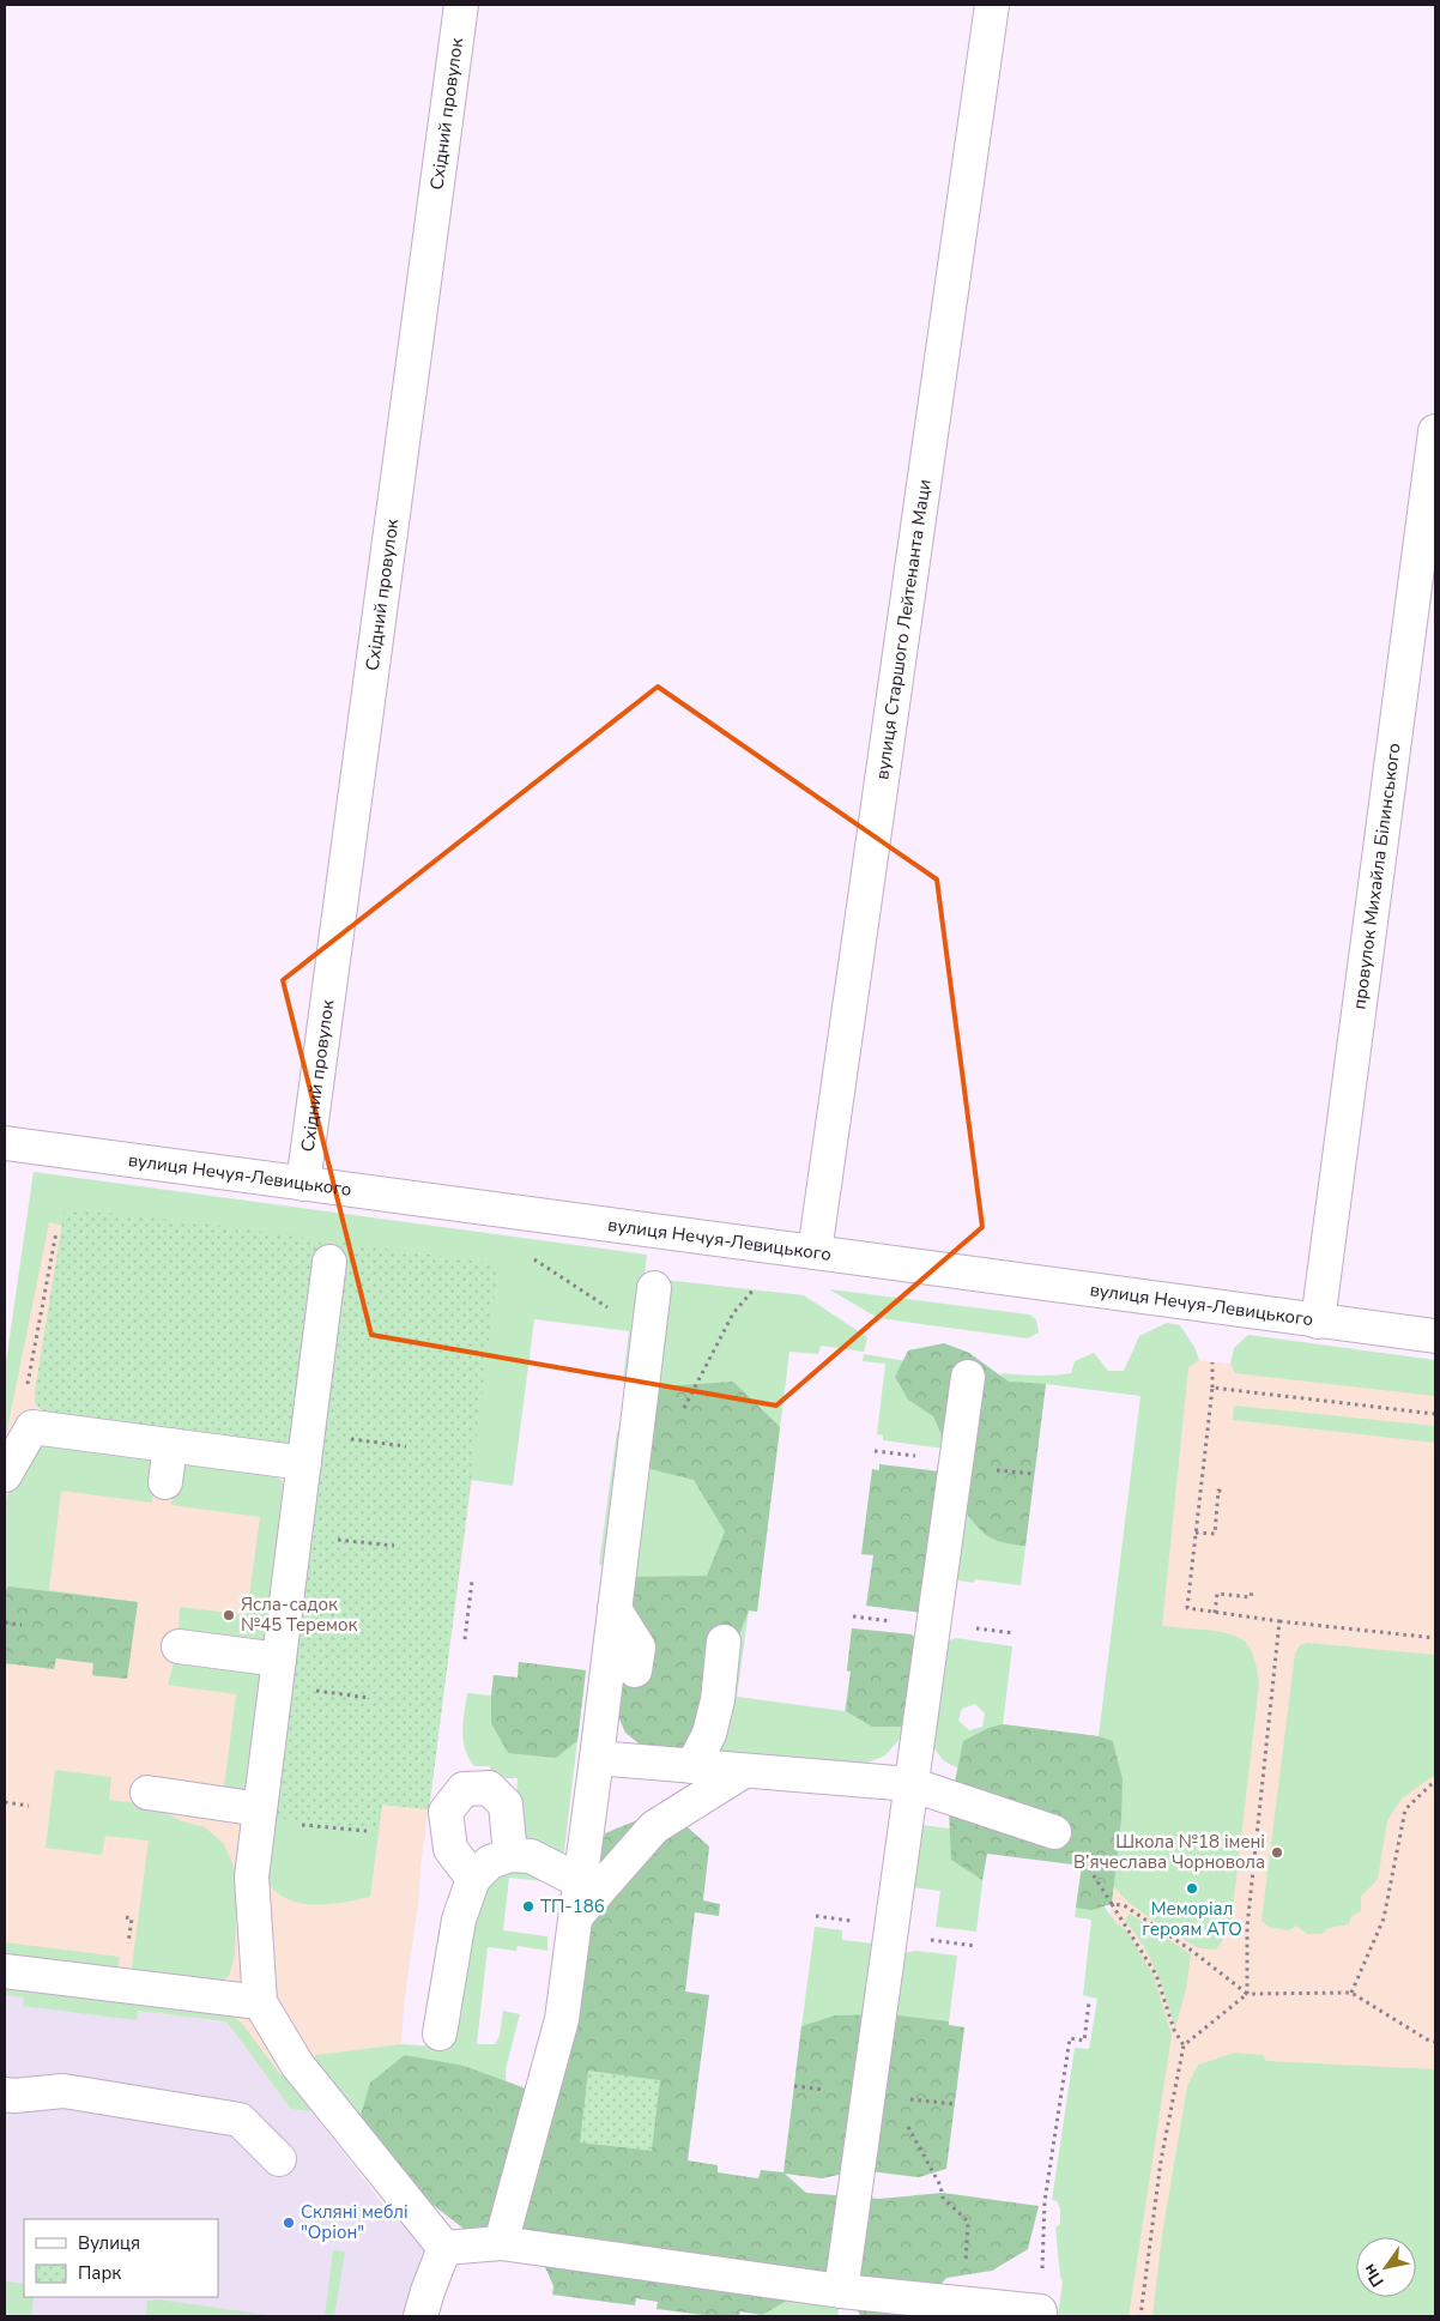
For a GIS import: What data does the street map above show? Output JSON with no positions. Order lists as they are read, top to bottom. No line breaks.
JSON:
{"streets":{"street":["Східний провулок","вулиця Старшого Лейтенанта Маци","провулок Михайла Білинського","вулиця Нечуя-Левицького"]},"crossings":[["Східний провулок","вулиця Нечуя-Левицького"],["вулиця Старшого Лейтенанта Маци","вулиця Нечуя-Левицького"],["провулок Михайла Білинського","вулиця Нечуя-Левицького"]],"places":["Ясла-садок №45 Теремок","Школа №18 імені В’ячеслава Чорновола","Меморіал героям АТО","ТП-186","Скляні меблі \"Оріон\""],"legend":["Вулиця","Парк"],"north":"bottom left"}
